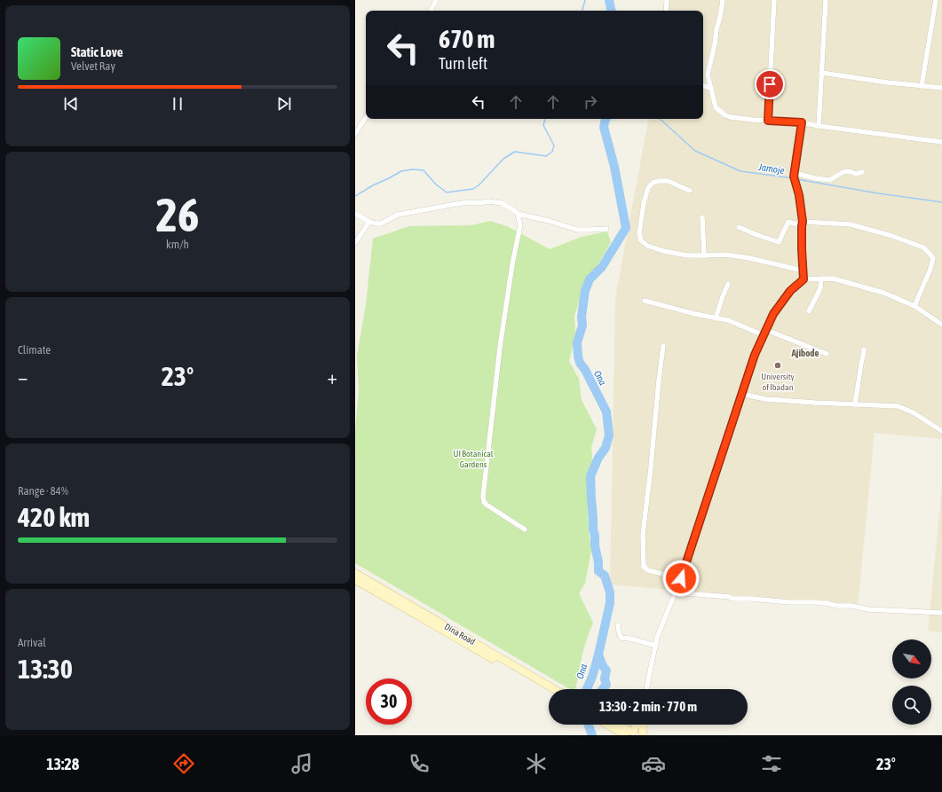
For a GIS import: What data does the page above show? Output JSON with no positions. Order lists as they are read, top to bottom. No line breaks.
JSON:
{"streets":{"street":["Dina Road"]},"districts":["Ajibode"],"water":["Jamoje","Ona"],"parks":["UI Botanical Gardens"],"places":["University of Ibadan"],"north":"bottom right","page":{"turn":["670 m","Turn left"],"song":["Static Love","Velvet Ray"],"tile":[["26","km/h"],"Climate",["Range · 84%","420 km"],["Arrival","13:30"]],"heat":["−","23°","+"],"limit":"30","trip":"13:30 · 2 min · 770 m","tabs":["13:28","23°"]}}
